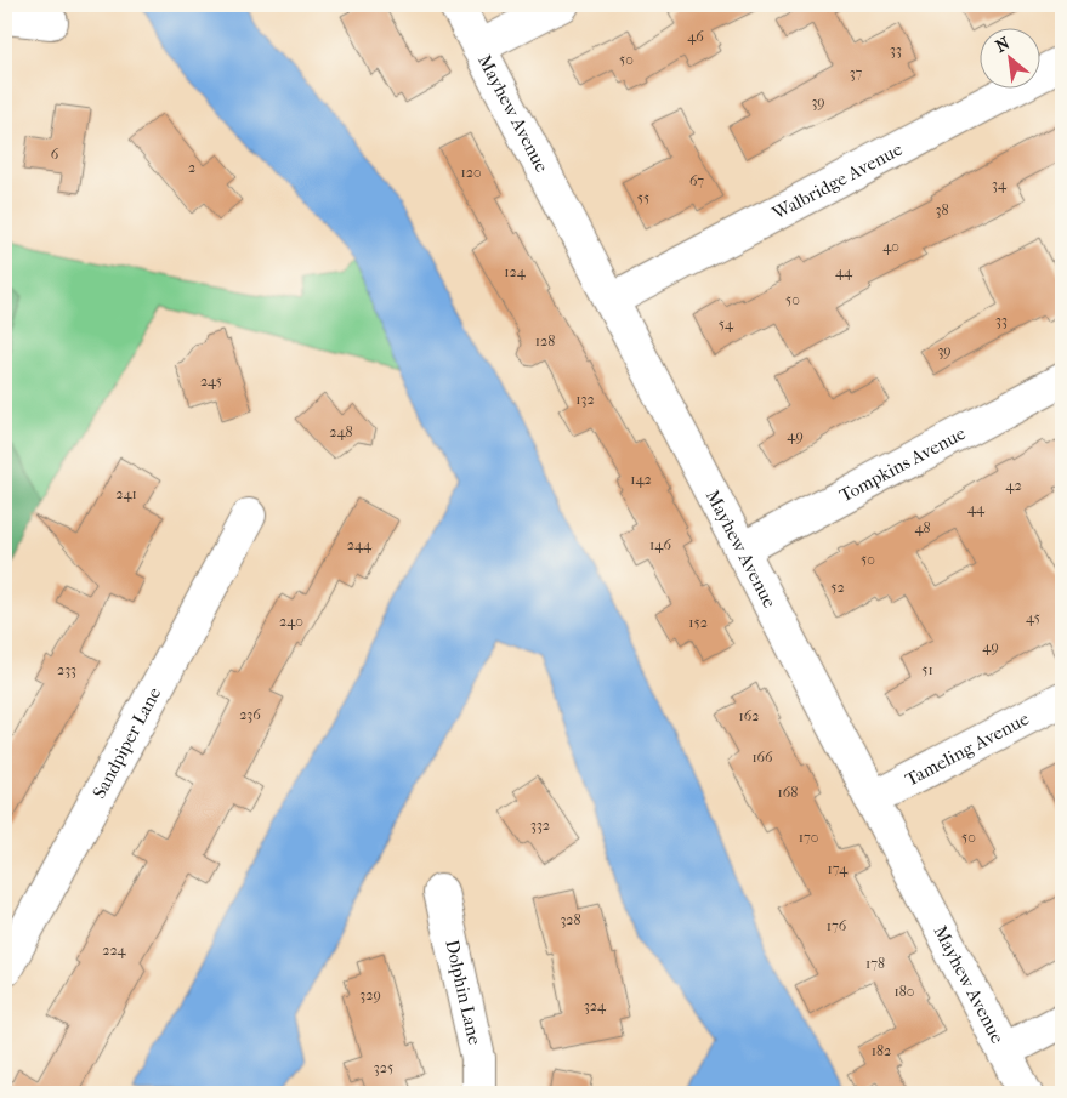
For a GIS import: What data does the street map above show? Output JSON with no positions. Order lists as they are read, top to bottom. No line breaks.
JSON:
{"streets":{"street":["Mayhew Avenue","Walbridge Avenue","Tompkins Avenue","Sandpiper Lane","Tameling Avenue","Dolphin Lane"]},"crossings":[["Mayhew Avenue","Walbridge Avenue"],["Mayhew Avenue","Tompkins Avenue"],["Mayhew Avenue","Tameling Avenue"]],"house_numbers":["46","33","50","37","39","6","2","120","67","34","55","38","40","124","44","50","33","54","128","39","245","132","248","49","142","42","241","44","48","244","146","50","52","45","240","152","49","233","51","236","162","166","168","332","170","50","174","328","176","224","178","180","329","324","182","325"],"north":"top left"}
